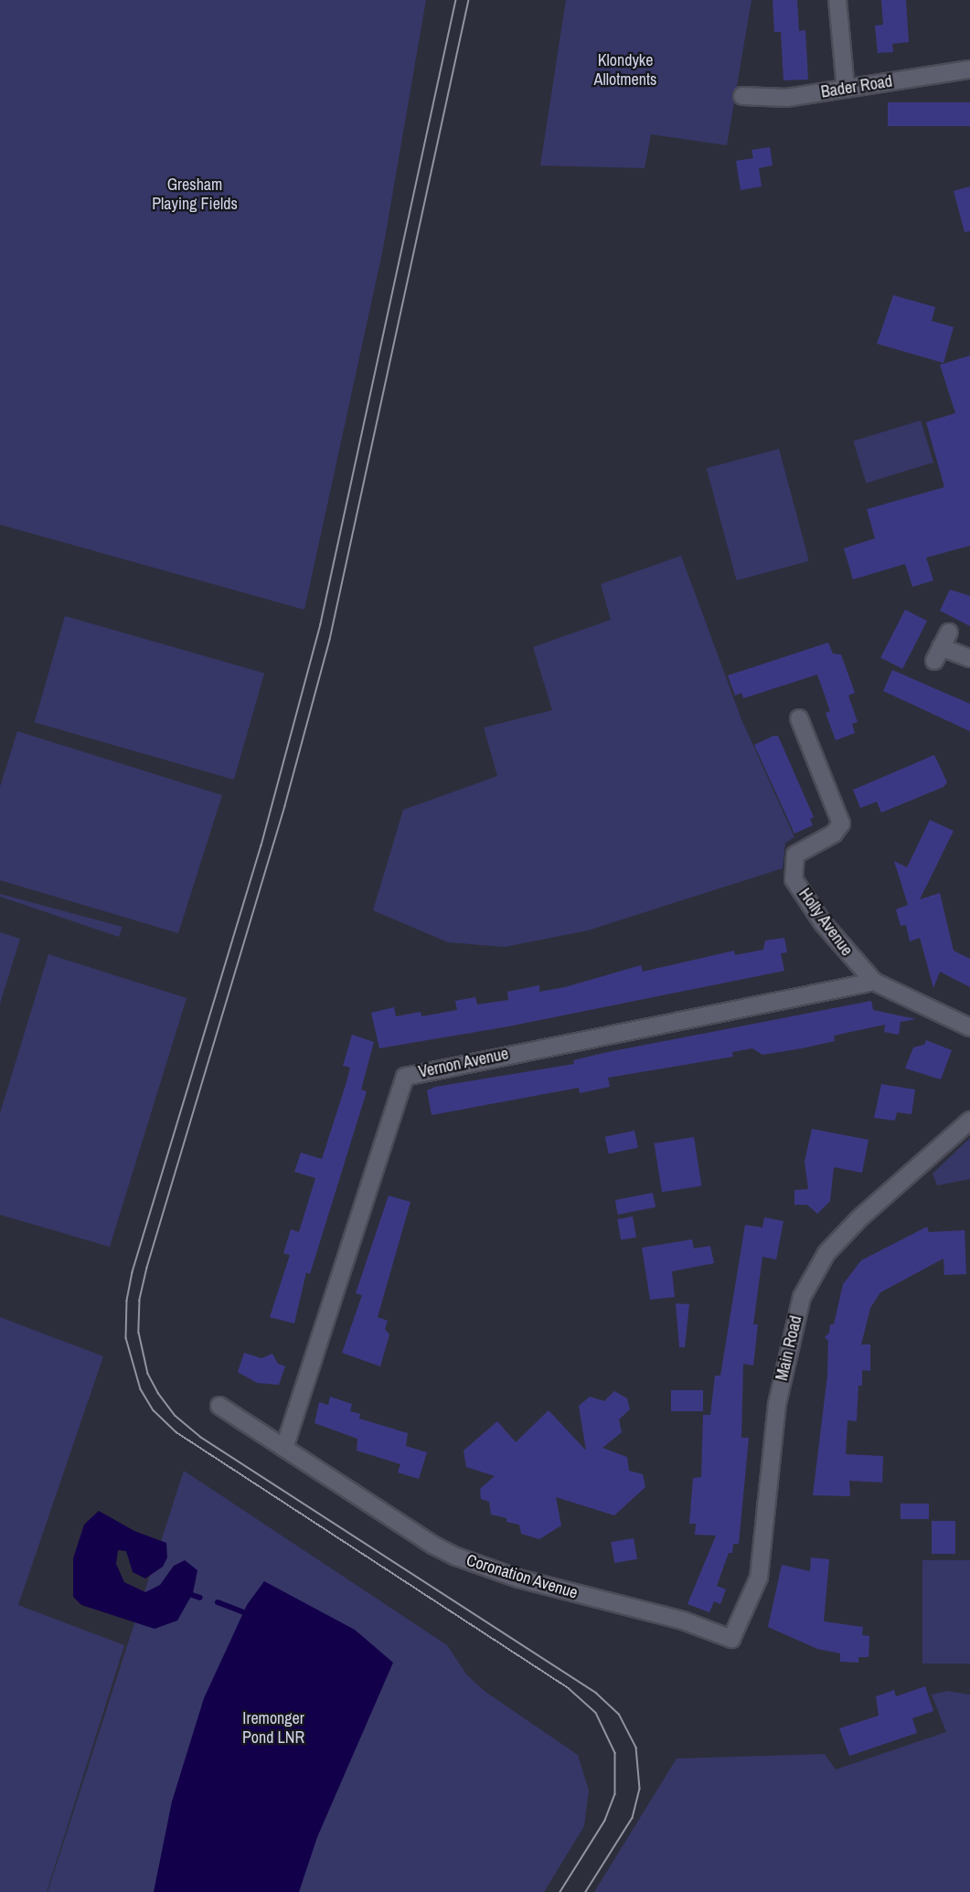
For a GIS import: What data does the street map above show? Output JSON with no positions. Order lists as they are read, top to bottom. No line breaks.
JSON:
{"streets":{"street":["Bader Road","Holly Avenue","Vernon Avenue","Main Road","Coronation Avenue"]},"crossings":[["Holly Avenue","Vernon Avenue"],["Vernon Avenue","Coronation Avenue"],["Main Road","Coronation Avenue"]],"parks":["Klondyke Allotments","Gresham Playing Fields","Iremonger Pond LNR"]}
